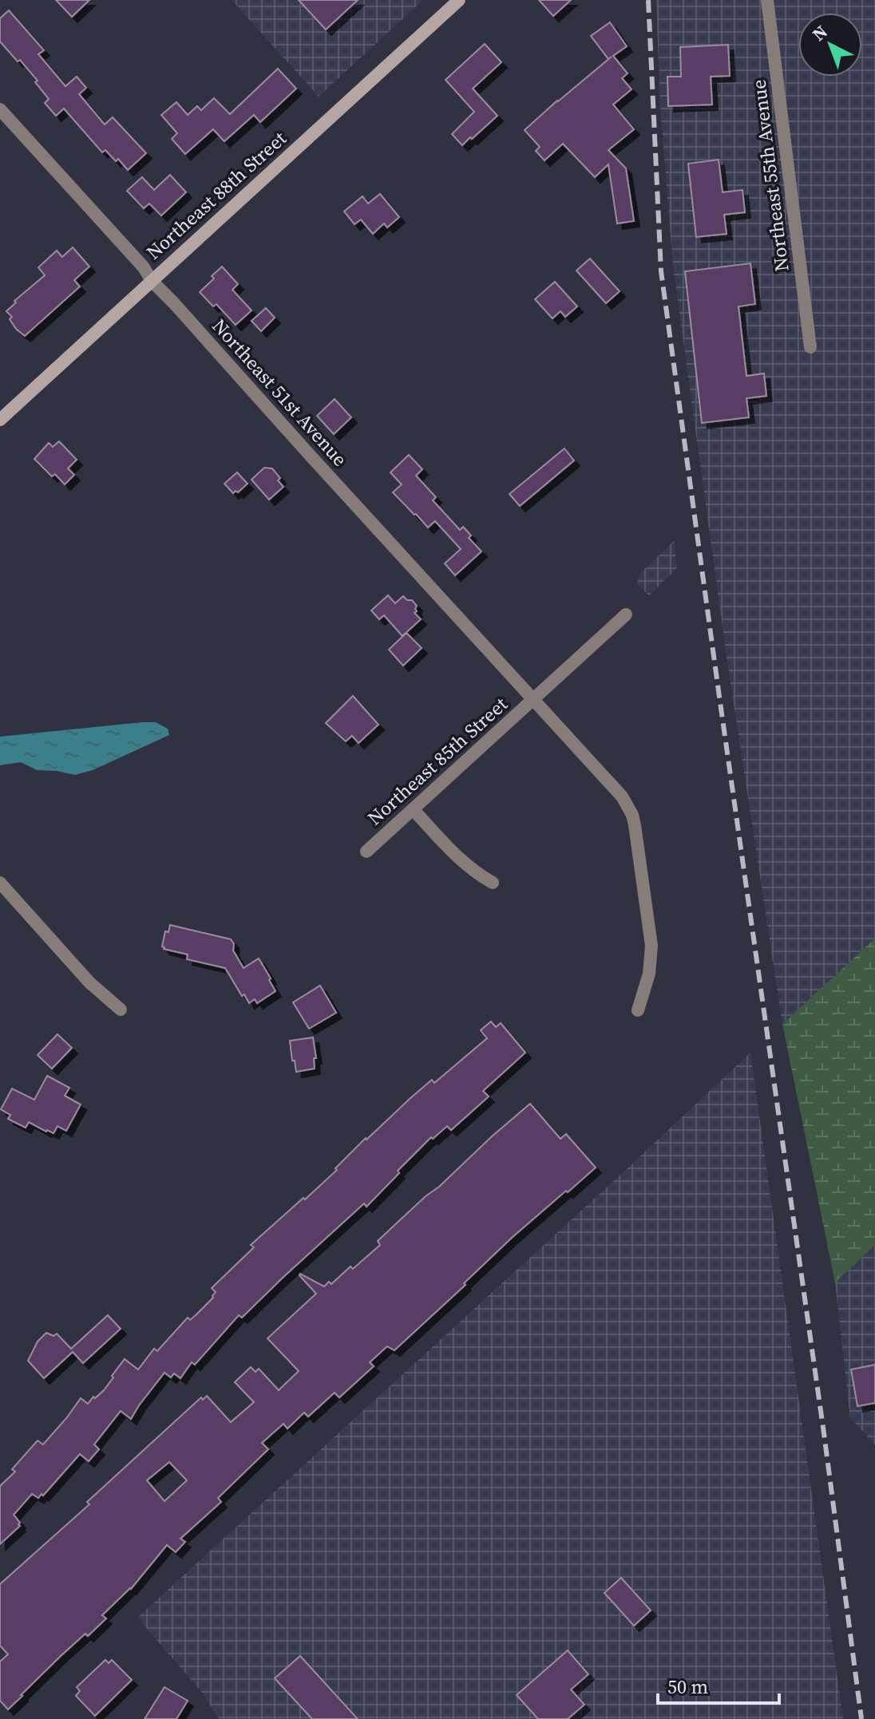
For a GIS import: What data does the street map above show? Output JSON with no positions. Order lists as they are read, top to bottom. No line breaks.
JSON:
{"streets":{"main road":["Northeast 88th Street"],"street":["Northeast 55th Avenue","Northeast 51st Avenue","Northeast 85th Street"]},"crossings":[["Northeast 88th Street","Northeast 51st Avenue"],["Northeast 51st Avenue","Northeast 85th Street"]],"scale_bar":"50 m","north":"top left"}
